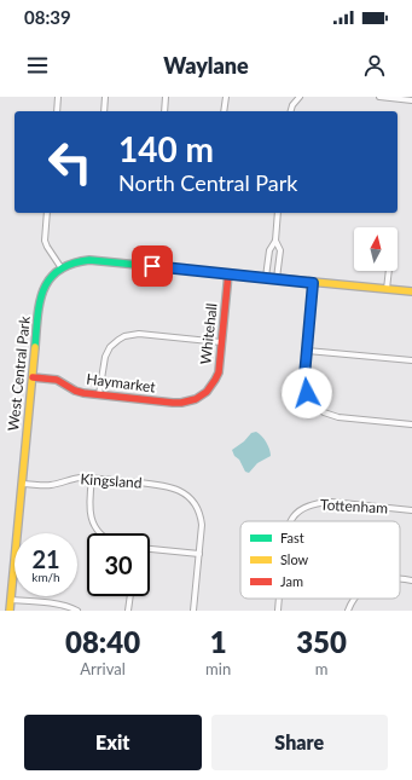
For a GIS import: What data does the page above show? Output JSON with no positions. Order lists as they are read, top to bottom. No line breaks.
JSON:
{"streets":{"street":["Whitehall","West Central Park","Haymarket","Kingsland","Tottenham"]},"crossings":[["Whitehall","Haymarket"],["West Central Park","Haymarket"],["West Central Park","Kingsland"]],"legend":["Fast","Slow","Jam"],"north":"top","page":{"status":"08:39","header":"Waylane","turn":["140 m","North Central Park"],"speed":"21 km/h","limit":"30","eta":["08:40","Arrival","1","min","350","m"],"buttons":["Exit","Share"]}}
